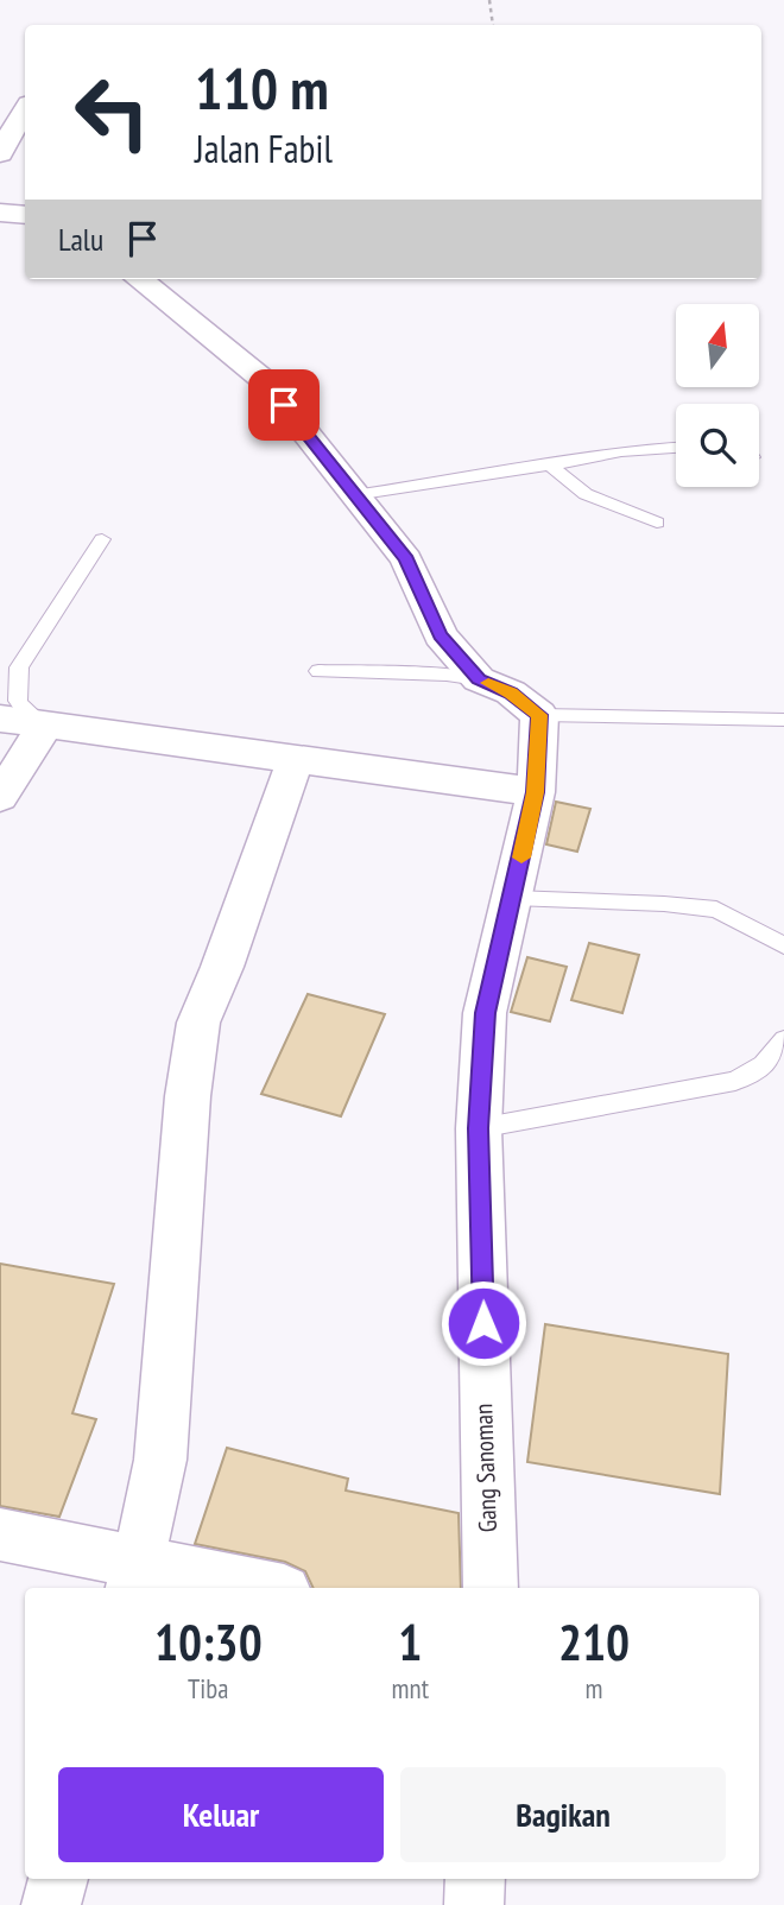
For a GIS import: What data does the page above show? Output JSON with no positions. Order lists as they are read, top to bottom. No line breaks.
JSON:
{"streets":{"street":["Gang Sanoman"]},"north":"top","page":{"turn":["110 m","Jalan Fabil"],"then":"Lalu","eta":["10:30","Tiba","1","mnt","210","m"],"buttons":["Keluar","Bagikan"]}}
